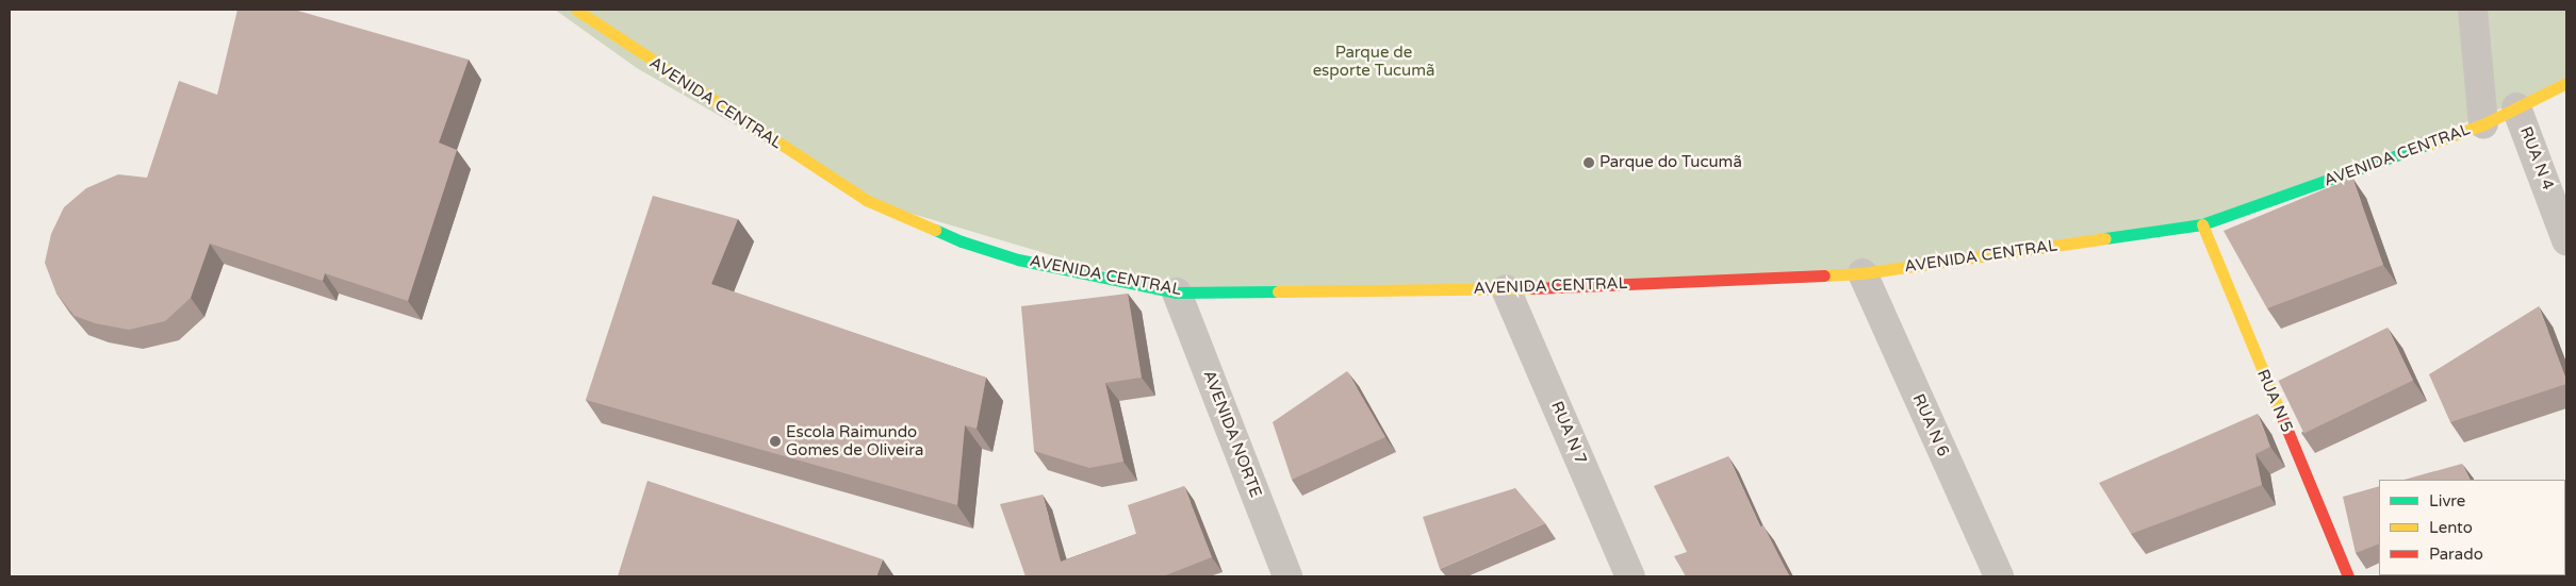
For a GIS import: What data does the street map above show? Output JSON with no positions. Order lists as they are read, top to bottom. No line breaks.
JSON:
{"streets":{"street":["AVENIDA CENTRAL","RUA N 4","RUA N 5","RUA N 6","RUA N 7","AVENIDA NORTE"]},"crossings":[["AVENIDA CENTRAL","RUA N 4"],["AVENIDA CENTRAL","RUA N 5"],["AVENIDA CENTRAL","RUA N 6"],["AVENIDA CENTRAL","RUA N 7"],["AVENIDA CENTRAL","AVENIDA NORTE"]],"parks":["Parque de esporte Tucumã"],"places":["Parque do Tucumã","Escola Raimundo Gomes de Oliveira"],"legend":["Livre","Lento","Parado"]}
